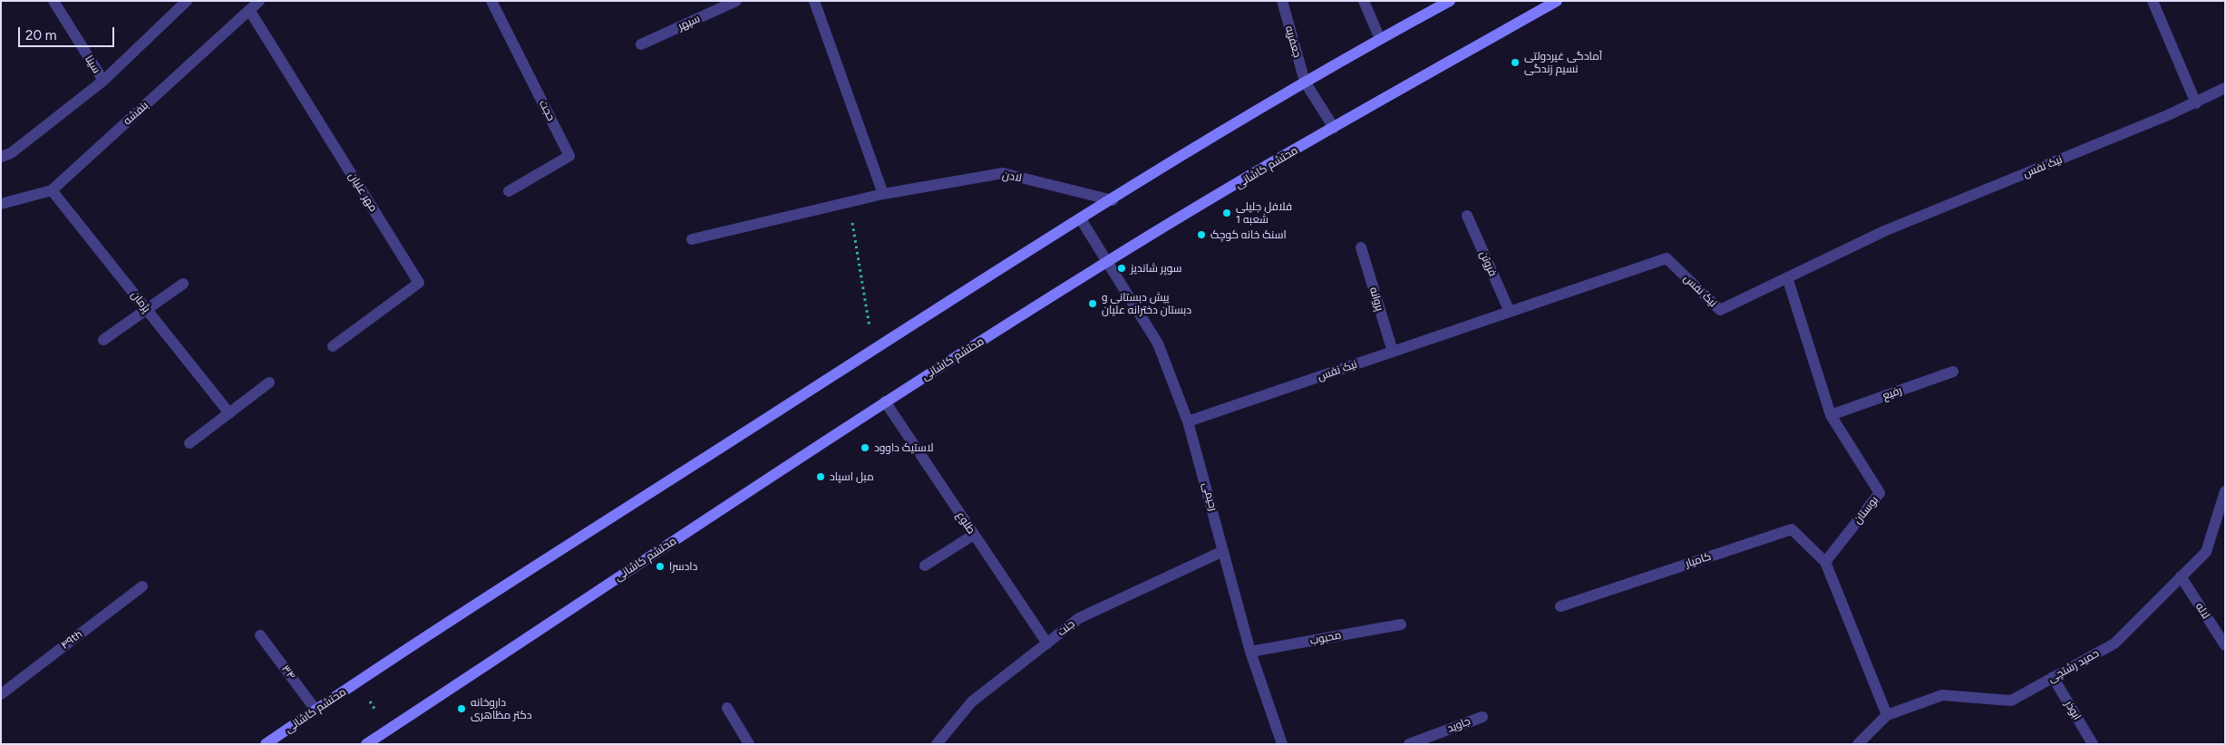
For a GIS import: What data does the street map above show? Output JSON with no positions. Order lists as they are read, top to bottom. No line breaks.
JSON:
{"streets":{"main road":["محتشم کاشانی"],"street":["سپهر","جعفریه","سینا","حجت","بنفشه","نیک نفس","لادن","مهر علیان","فروتن","پروانه","پژمان","رفیع","رحیمی","بوستان","طلوع","کامیار","لاله","جنت","محبوب","۴۹th","حمید رشتچی","۳۴","ابوذر","جاوید"]},"crossings":[["جعفریه","محتشم کاشانی"],["بنفشه","مهر علیان"],["بنفشه","پژمان"],["نیک نفس","فروتن"],["نیک نفس","پروانه"],["نیک نفس","رحیمی"],["نیک نفس","بوستان"],["محتشم کاشانی","لادن"],["محتشم کاشانی","رحیمی"],["محتشم کاشانی","طلوع"],["محتشم کاشانی","۳۴"],["رفیع","بوستان"],["رحیمی","جنت"],["رحیمی","محبوب"],["بوستان","کامیار"],["طلوع","جنت"],["لاله","حمید رشتچی"],["حمید رشتچی","ابوذر"]],"places":["آمادگی غیردولتی نسیم زندگی","فلافل جلیلی شعبه 1","اسنک خانه کوچک","سوپر شاندیز","پیش دبستانی و دبستان دخترانه علیان","لاستیک داوود","مبل اسپاد","دادسرا","داروخانه دکتر مظاهری"],"scale_bar":"20 m"}
